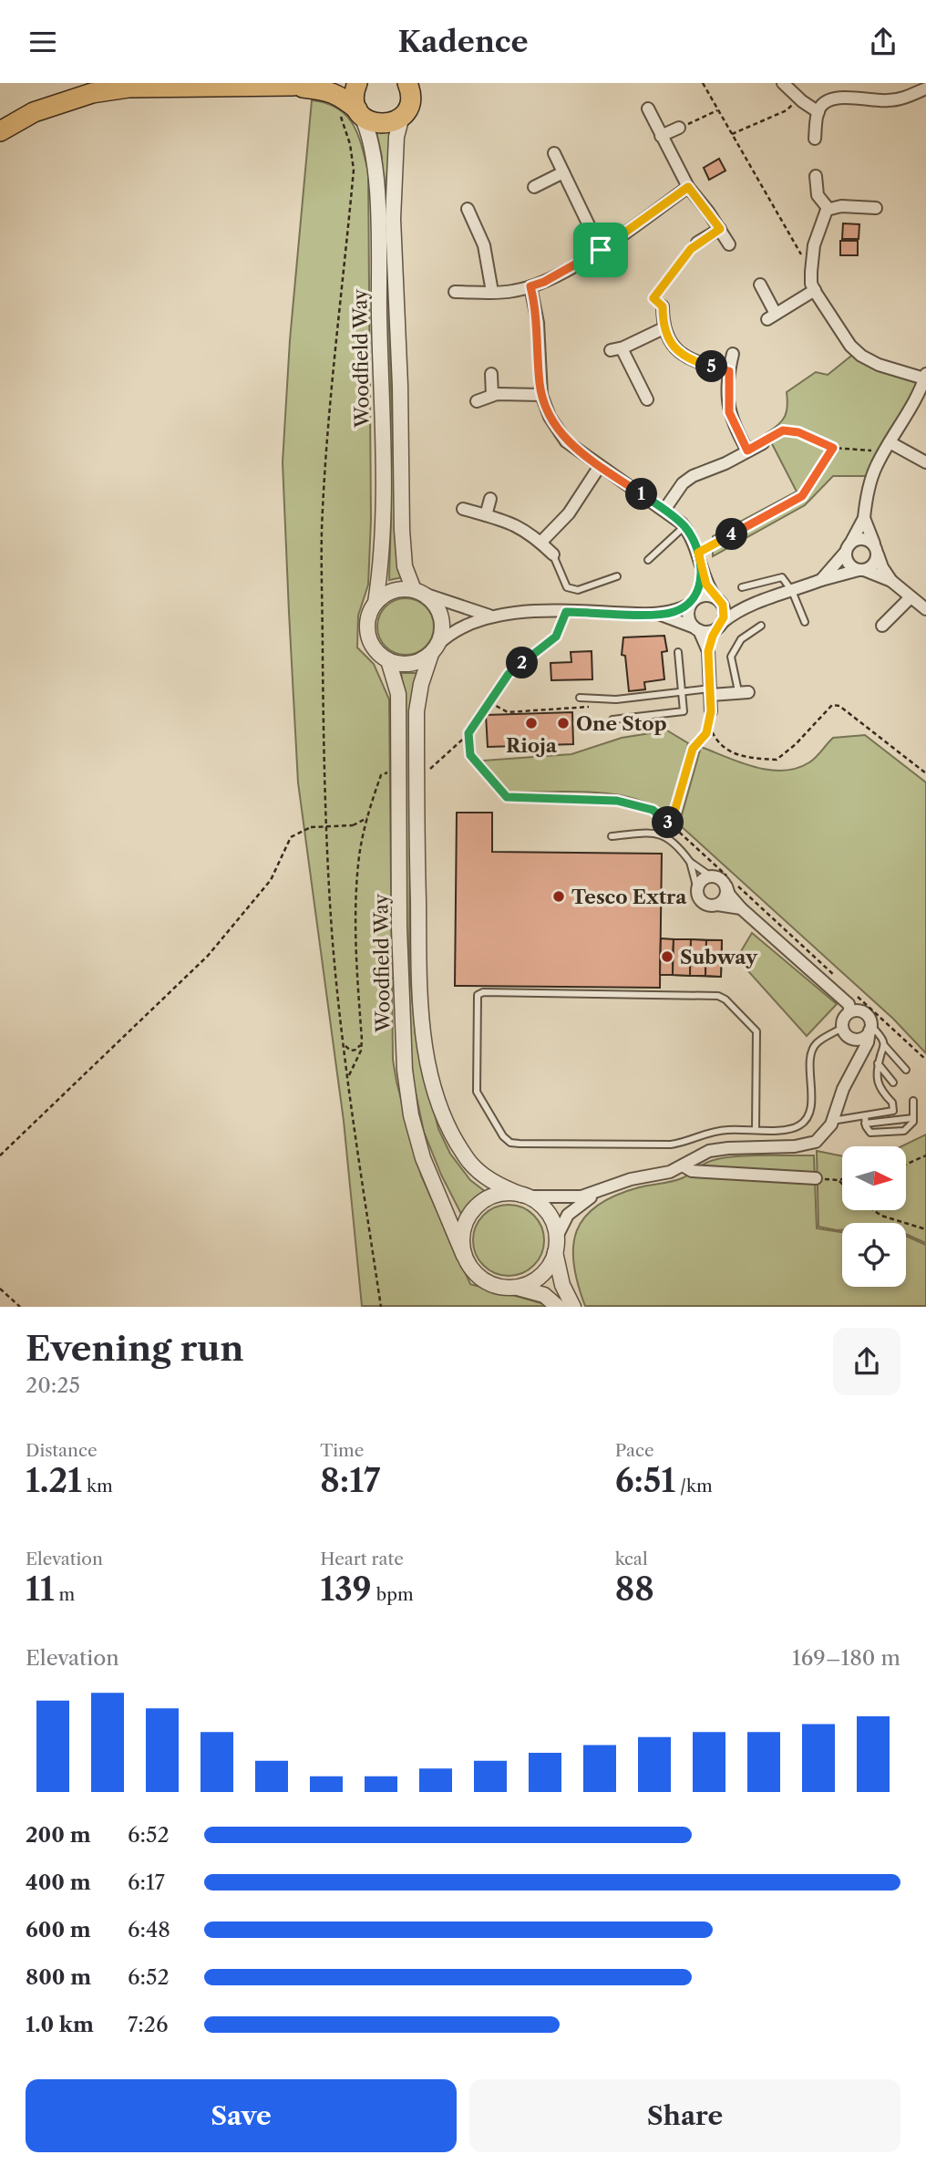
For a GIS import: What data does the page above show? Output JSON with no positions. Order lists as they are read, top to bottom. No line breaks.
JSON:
{"streets":{"street":["Woodfield Way"]},"places":["Rioja","One Stop","Tesco Extra","Subway"],"north":"right","page":{"header":"Kadence","pins":["5","1","4","2","3"],"heading":["Evening run","20:25"],"stats":[["Distance","1.21 km"],["Time","8:17"],["Pace","6:51 /km"],["Elevation","11 m"],["Heart rate","139 bpm"],["kcal","88"]],"chart":["Elevation","169–180 m"],"list":[{"name":"200 m","note":"6:52"},{"name":"400 m","note":"6:17"},{"name":"600 m","note":"6:48"},{"name":"800 m","note":"6:52"},{"name":"1.0 km","note":"7:26"}],"buttons":["Save","Share"]}}
